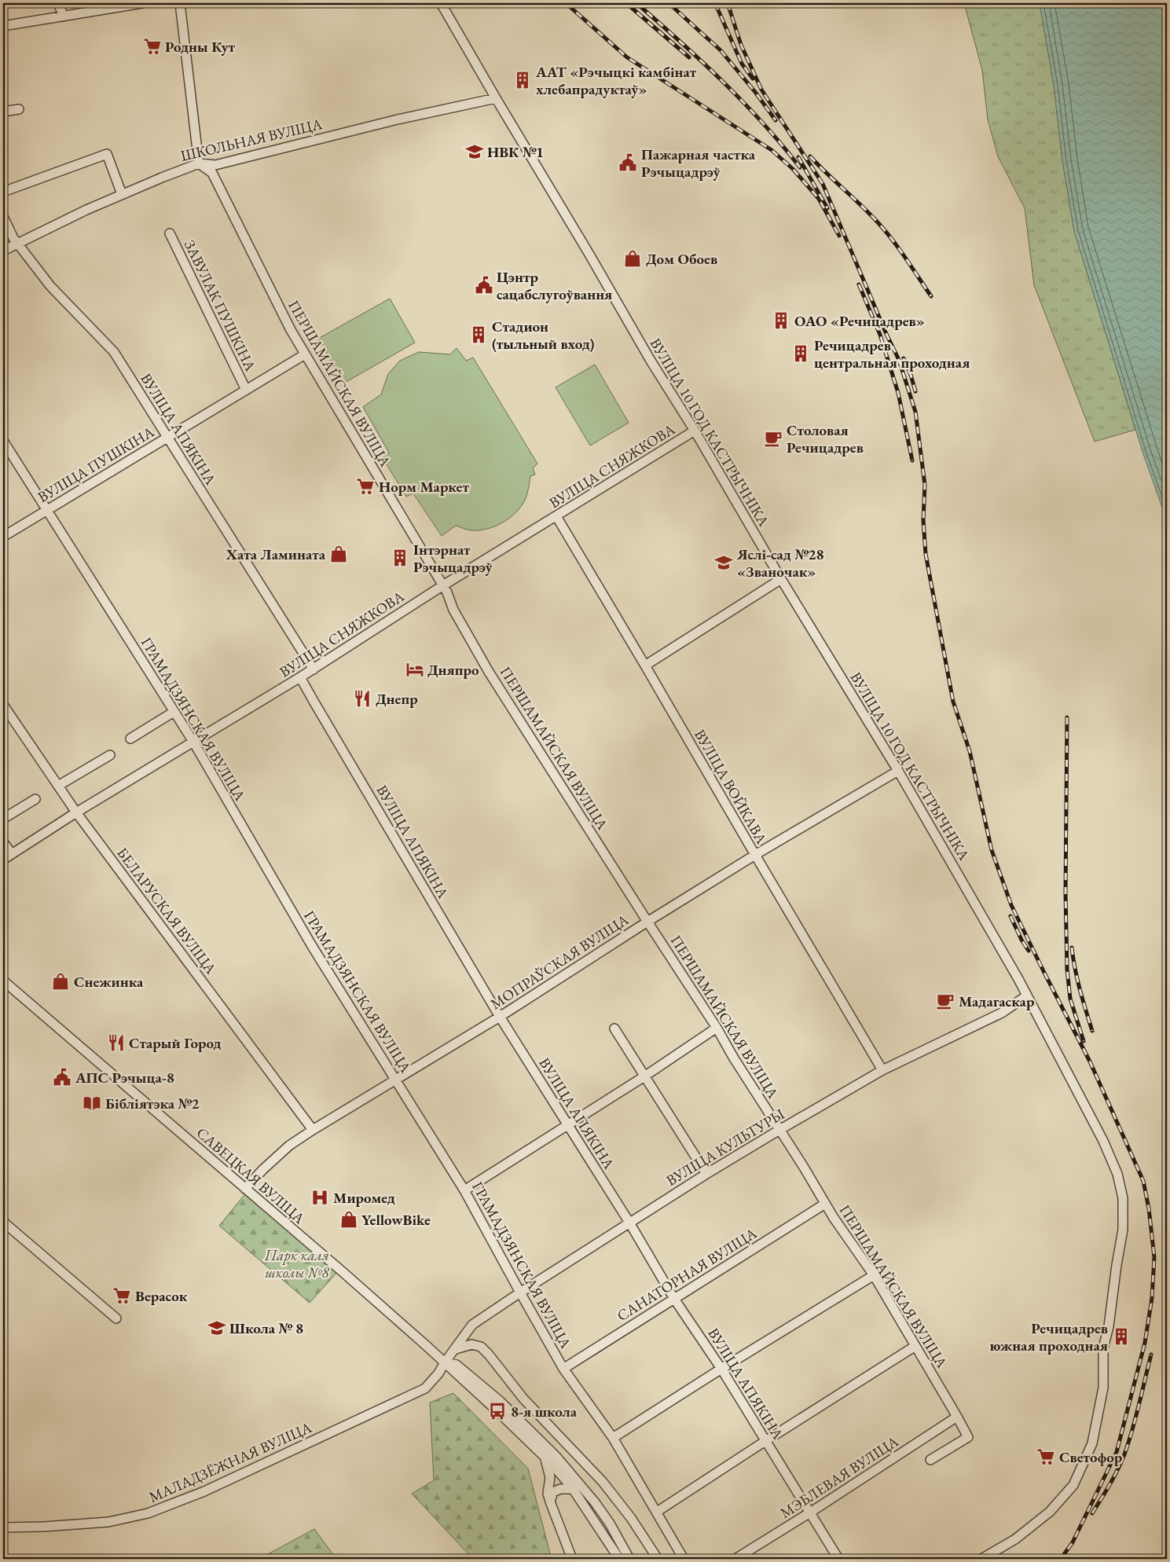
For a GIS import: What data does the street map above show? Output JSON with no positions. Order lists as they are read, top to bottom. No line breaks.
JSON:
{"streets":{"street":["ШКОЛЬНАЯ ВУЛІЦА","ЗАВУЛАК ПУШКІНА","ПЕРШАМАЙСКАЯ ВУЛІЦА","ВУЛІЦА АПЯКІНА","ВУЛІЦА 10 ГОД КАСТРЫЧНІКА","ВУЛІЦА ПУШКІНА","ВУЛІЦА СНЯЖКОВА","ГРАМАДЗЯНСКАЯ ВУЛІЦА","ВУЛІЦА ВОЙКАВА","БЕЛАРУСКАЯ ВУЛІЦА","МОПРАЎСКАЯ ВУЛІЦА","ВУЛІЦА КУЛЬТУРЫ","САВЕЦКАЯ ВУЛІЦА","САНАТОРНАЯ ВУЛІЦА","МАЛАДЗЁЖНАЯ ВУЛІЦА","МЭБЛЕВАЯ ВУЛІЦА"]},"crossings":[["ШКОЛЬНАЯ ВУЛІЦА","ПЕРШАМАЙСКАЯ ВУЛІЦА"],["ШКОЛЬНАЯ ВУЛІЦА","ВУЛІЦА АПЯКІНА"],["ШКОЛЬНАЯ ВУЛІЦА","ВУЛІЦА 10 ГОД КАСТРЫЧНІКА"],["ЗАВУЛАК ПУШКІНА","ВУЛІЦА ПУШКІНА"],["ПЕРШАМАЙСКАЯ ВУЛІЦА","ВУЛІЦА ПУШКІНА"],["ПЕРШАМАЙСКАЯ ВУЛІЦА","ВУЛІЦА СНЯЖКОВА"],["ПЕРШАМАЙСКАЯ ВУЛІЦА","МОПРАЎСКАЯ ВУЛІЦА"],["ПЕРШАМАЙСКАЯ ВУЛІЦА","ВУЛІЦА КУЛЬТУРЫ"],["ПЕРШАМАЙСКАЯ ВУЛІЦА","САНАТОРНАЯ ВУЛІЦА"],["ПЕРШАМАЙСКАЯ ВУЛІЦА","МЭБЛЕВАЯ ВУЛІЦА"],["ВУЛІЦА АПЯКІНА","ВУЛІЦА ПУШКІНА"],["ВУЛІЦА АПЯКІНА","ВУЛІЦА СНЯЖКОВА"],["ВУЛІЦА АПЯКІНА","МОПРАЎСКАЯ ВУЛІЦА"],["ВУЛІЦА АПЯКІНА","ВУЛІЦА КУЛЬТУРЫ"],["ВУЛІЦА АПЯКІНА","САНАТОРНАЯ ВУЛІЦА"],["ВУЛІЦА АПЯКІНА","МЭБЛЕВАЯ ВУЛІЦА"],["ВУЛІЦА 10 ГОД КАСТРЫЧНІКА","ВУЛІЦА СНЯЖКОВА"],["ВУЛІЦА 10 ГОД КАСТРЫЧНІКА","МОПРАЎСКАЯ ВУЛІЦА"],["ВУЛІЦА 10 ГОД КАСТРЫЧНІКА","ВУЛІЦА КУЛЬТУРЫ"],["ВУЛІЦА ПУШКІНА","ГРАМАДЗЯНСКАЯ ВУЛІЦА"],["ВУЛІЦА СНЯЖКОВА","ГРАМАДЗЯНСКАЯ ВУЛІЦА"],["ВУЛІЦА СНЯЖКОВА","ВУЛІЦА ВОЙКАВА"],["ВУЛІЦА СНЯЖКОВА","БЕЛАРУСКАЯ ВУЛІЦА"],["ГРАМАДЗЯНСКАЯ ВУЛІЦА","МОПРАЎСКАЯ ВУЛІЦА"],["ГРАМАДЗЯНСКАЯ ВУЛІЦА","ВУЛІЦА КУЛЬТУРЫ"],["ГРАМАДЗЯНСКАЯ ВУЛІЦА","САНАТОРНАЯ ВУЛІЦА"],["ВУЛІЦА ВОЙКАВА","МОПРАЎСКАЯ ВУЛІЦА"],["ВУЛІЦА ВОЙКАВА","ВУЛІЦА КУЛЬТУРЫ"],["БЕЛАРУСКАЯ ВУЛІЦА","МОПРАЎСКАЯ ВУЛІЦА"],["МОПРАЎСКАЯ ВУЛІЦА","САВЕЦКАЯ ВУЛІЦА"],["ВУЛІЦА КУЛЬТУРЫ","МАЛАДЗЁЖНАЯ ВУЛІЦА"],["САВЕЦКАЯ ВУЛІЦА","МАЛАДЗЁЖНАЯ ВУЛІЦА"]],"parks":["Парк каля школы №8"],"places":{"supermarket":["Родны Кут","Норм Маркет","Верасок","Светофор"],"building":["ААТ «Рэчыцкі камбінат хлебапрадуктаў»","ОАО «Речицадрев»","Стадион (тыльный вход)","Речицадрев центральная проходная","Інтэрнат Рэчыцадрэў","Речицадрев южная проходная"],"school or university":["НВК №1","Яслі-сад №28 «Званочак»","Школа № 8"],"public building":["Пажарная частка Рэчыцадрэў","Цэнтр сацабслугоўвання","АПС Рэчыца-8"],"shop":["Дом Обоев","Хата Ламината","Снежинка","YellowBike"],"cafe":["Столовая Речицадрев","Мадагаскар"],"hotel":["Дняпро"],"restaurant":["Днепр","Старый Город"],"library":["Бібліятэка №2"],"hospital":["Миромед"],"bus stop":["8-я школа"]}}
